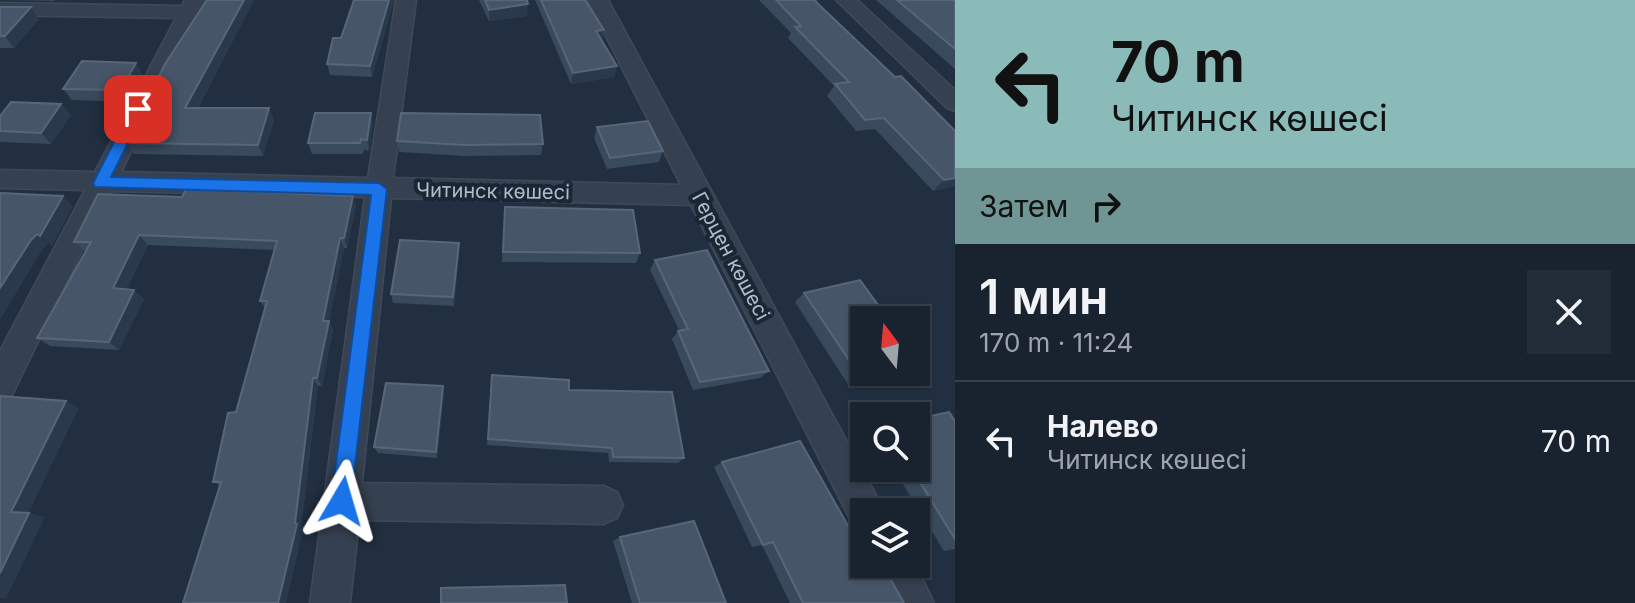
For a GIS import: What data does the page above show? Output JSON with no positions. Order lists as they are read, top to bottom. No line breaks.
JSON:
{"streets":{"street":["Читинск көшесі","Герцен көшесі"]},"crossings":[["Читинск көшесі","Герцен көшесі"]],"north":"top","page":{"turn":["70 m","Читинск көшесі"],"then":"Затем","heading":["1 мин","170 m · 11:24"],"list":[{"name":"Налево","note":"Читинск көшесі","value":"70 m"}]}}
